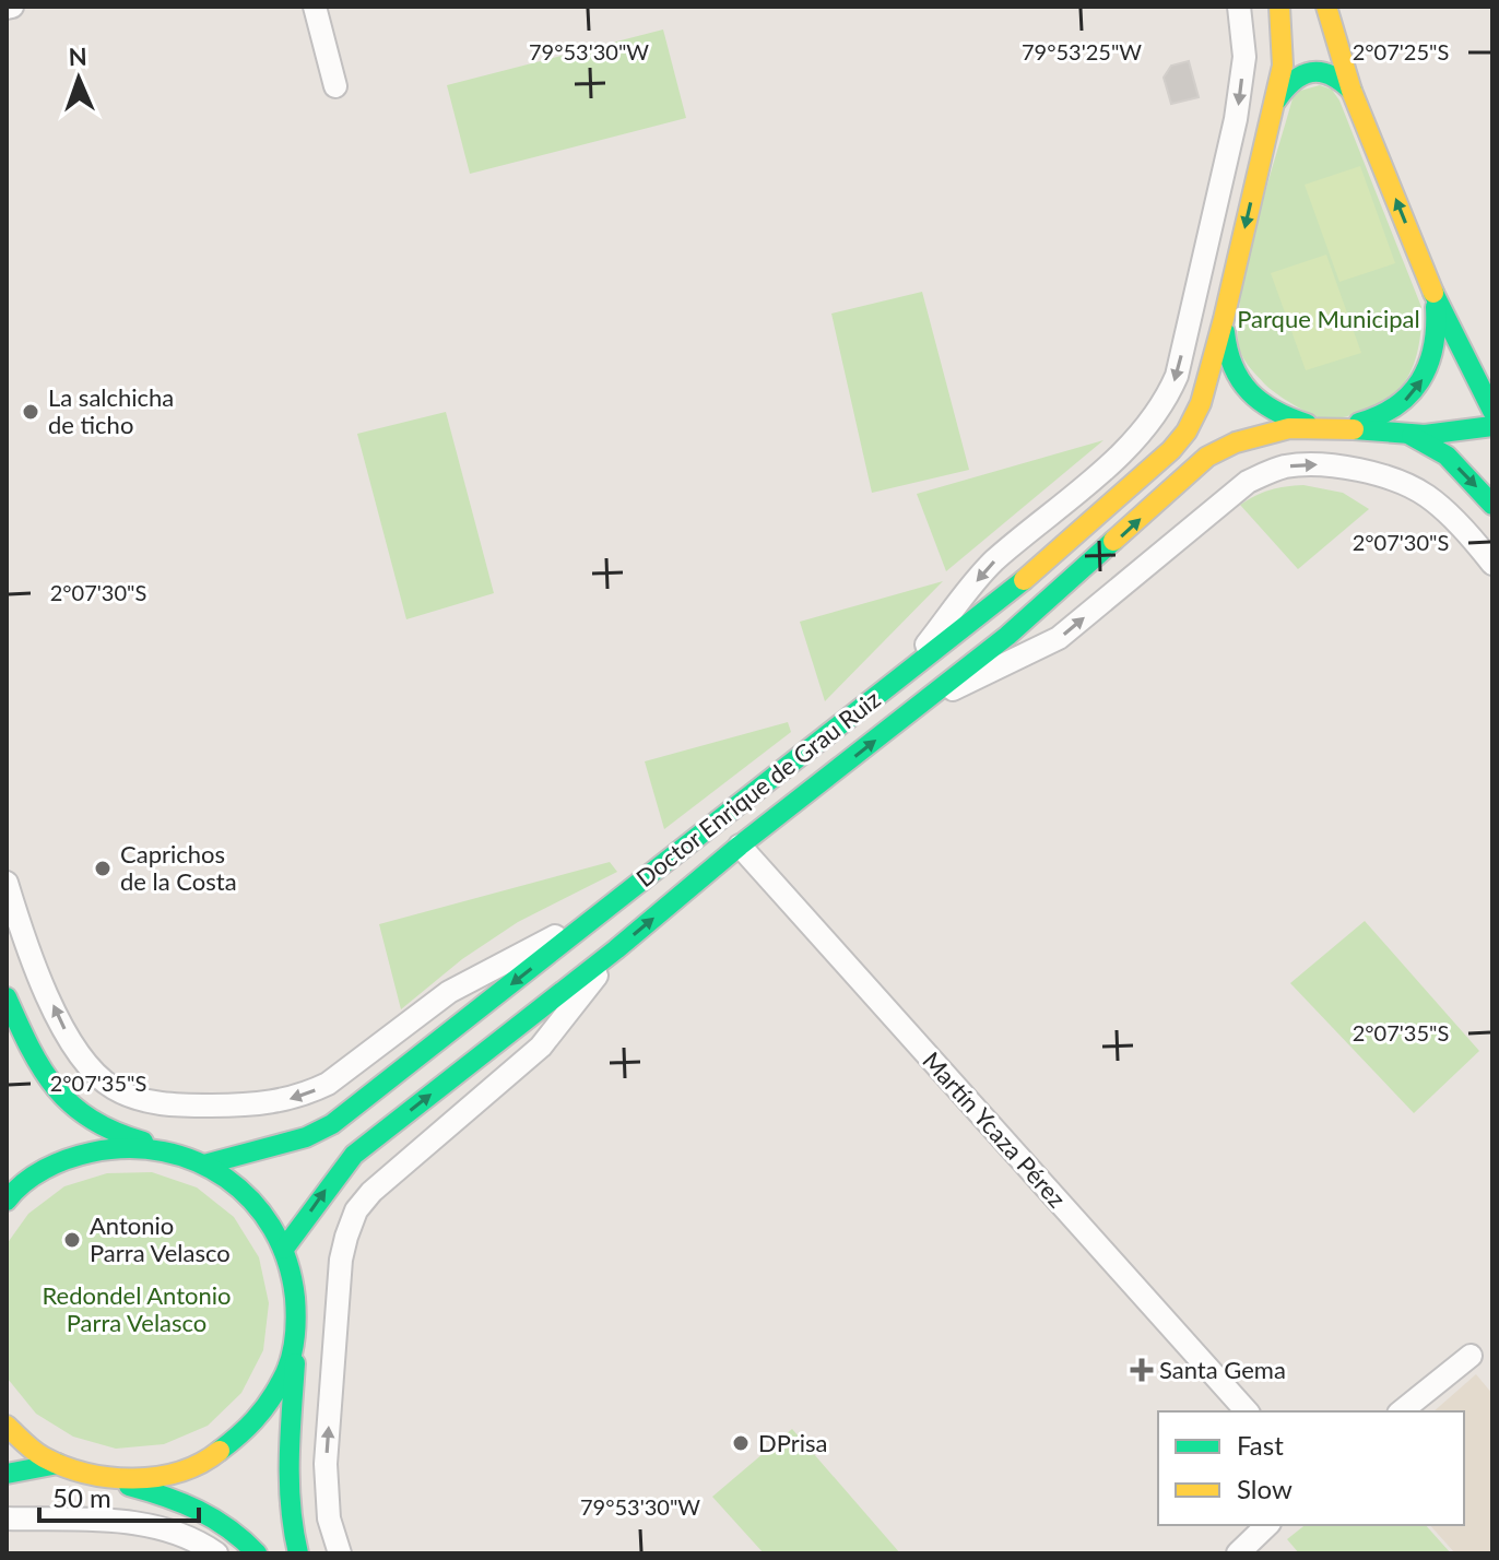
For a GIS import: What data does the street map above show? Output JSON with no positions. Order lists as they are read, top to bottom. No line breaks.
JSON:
{"streets":{"street":["Doctor Enrique de Grau Ruiz","Martín Ycaza Pérez"]},"crossings":[["Doctor Enrique de Grau Ruiz","Martín Ycaza Pérez"]],"parks":["Parque Municipal","Redondel Antonio Parra Velasco"],"places":{"other":["La salchicha de ticho","Caprichos de la Costa","Antonio Parra Velasco","DPrisa"],"health":["Santa Gema"]},"legend":["Fast","Slow"],"scale_bar":"50 m","north":"top","coordinates":["79°53'30\"W","79°53'25\"W","2°07'25\"S","2°07'30\"S","2°07'35\"S"]}
